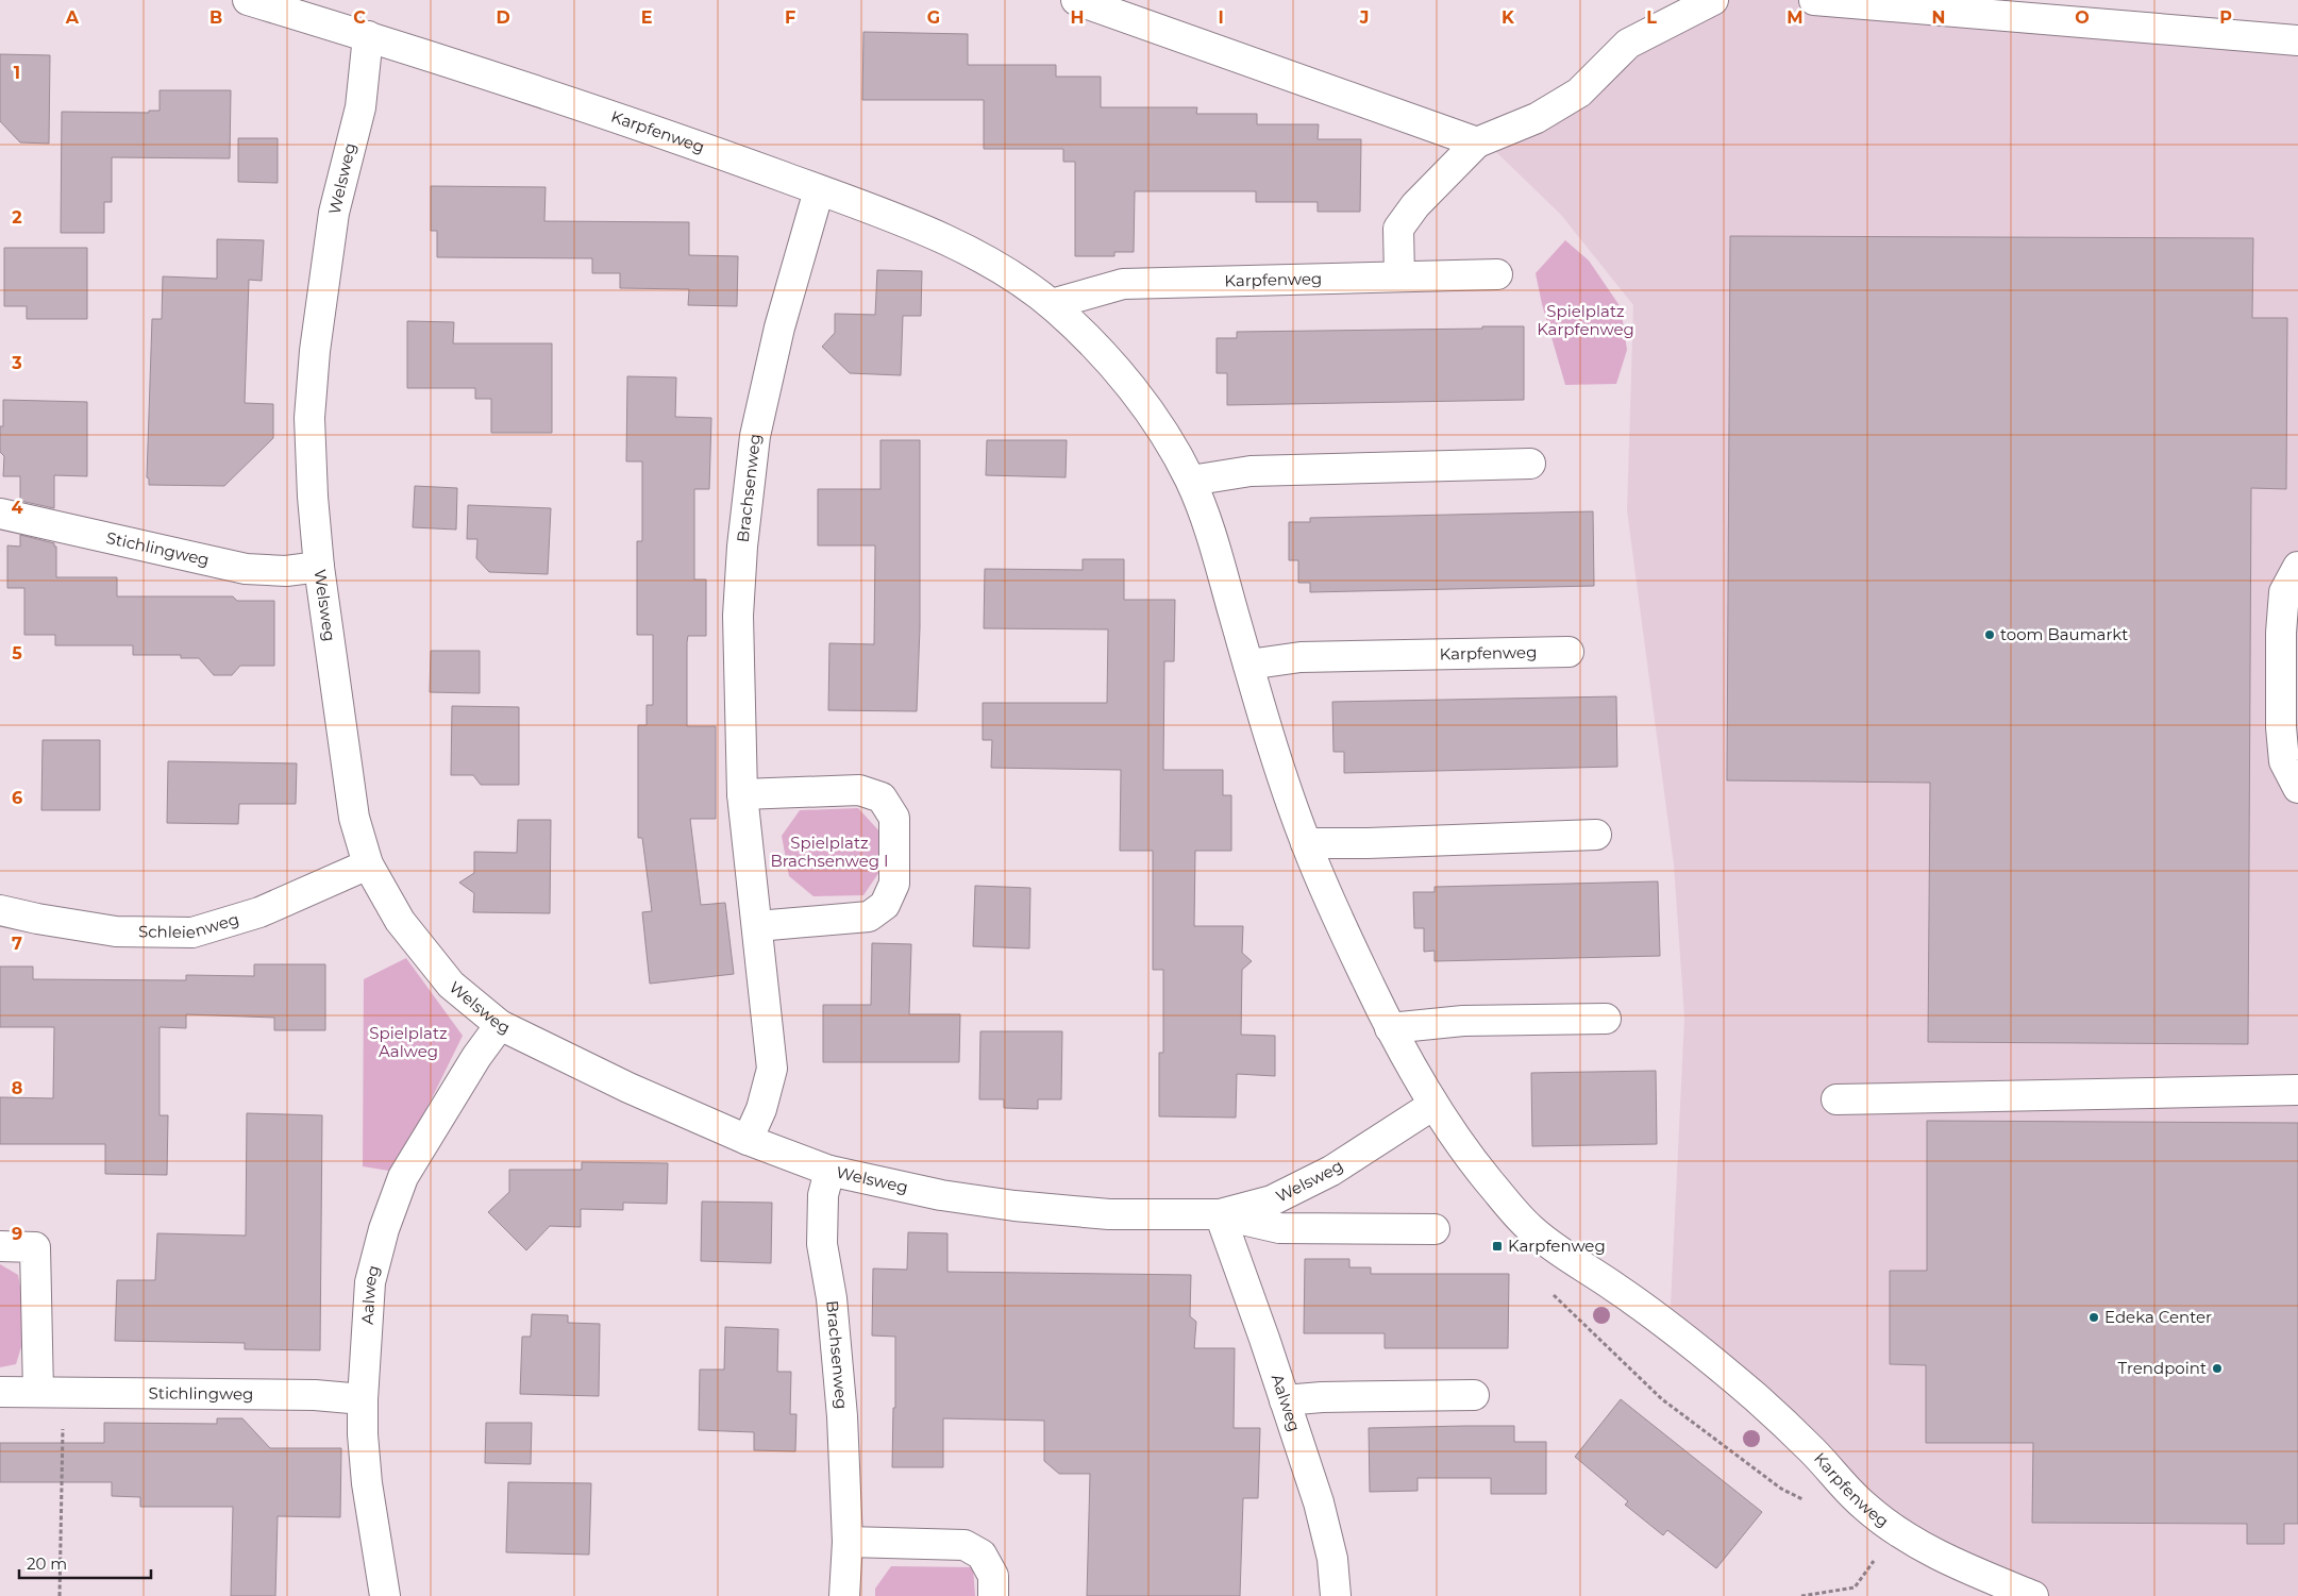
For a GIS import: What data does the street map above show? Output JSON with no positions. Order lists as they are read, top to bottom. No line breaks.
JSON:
{"streets":{"street":["Karpfenweg","Welsweg","Brachsenweg","Stichlingweg","Schleienweg","Aalweg"]},"crossings":[["Karpfenweg","Welsweg"],["Karpfenweg","Brachsenweg"],["Welsweg","Brachsenweg"],["Welsweg","Stichlingweg"],["Welsweg","Schleienweg"],["Welsweg","Aalweg"],["Stichlingweg","Aalweg"]],"parks":["Spielplatz Karpfenweg","Spielplatz Brachsenweg I","Spielplatz Aalweg"],"places":{"other":["toom Baumarkt","Edeka Center","Trendpoint"],"transit":["Karpfenweg"]},"scale_bar":"20 m","grid":{"columns":["A","B","C","D","E","F","G","H","I","J","K","L","M","N","O","P"],"rows":["1","2","3","4","5","6","7","8","9"]}}
